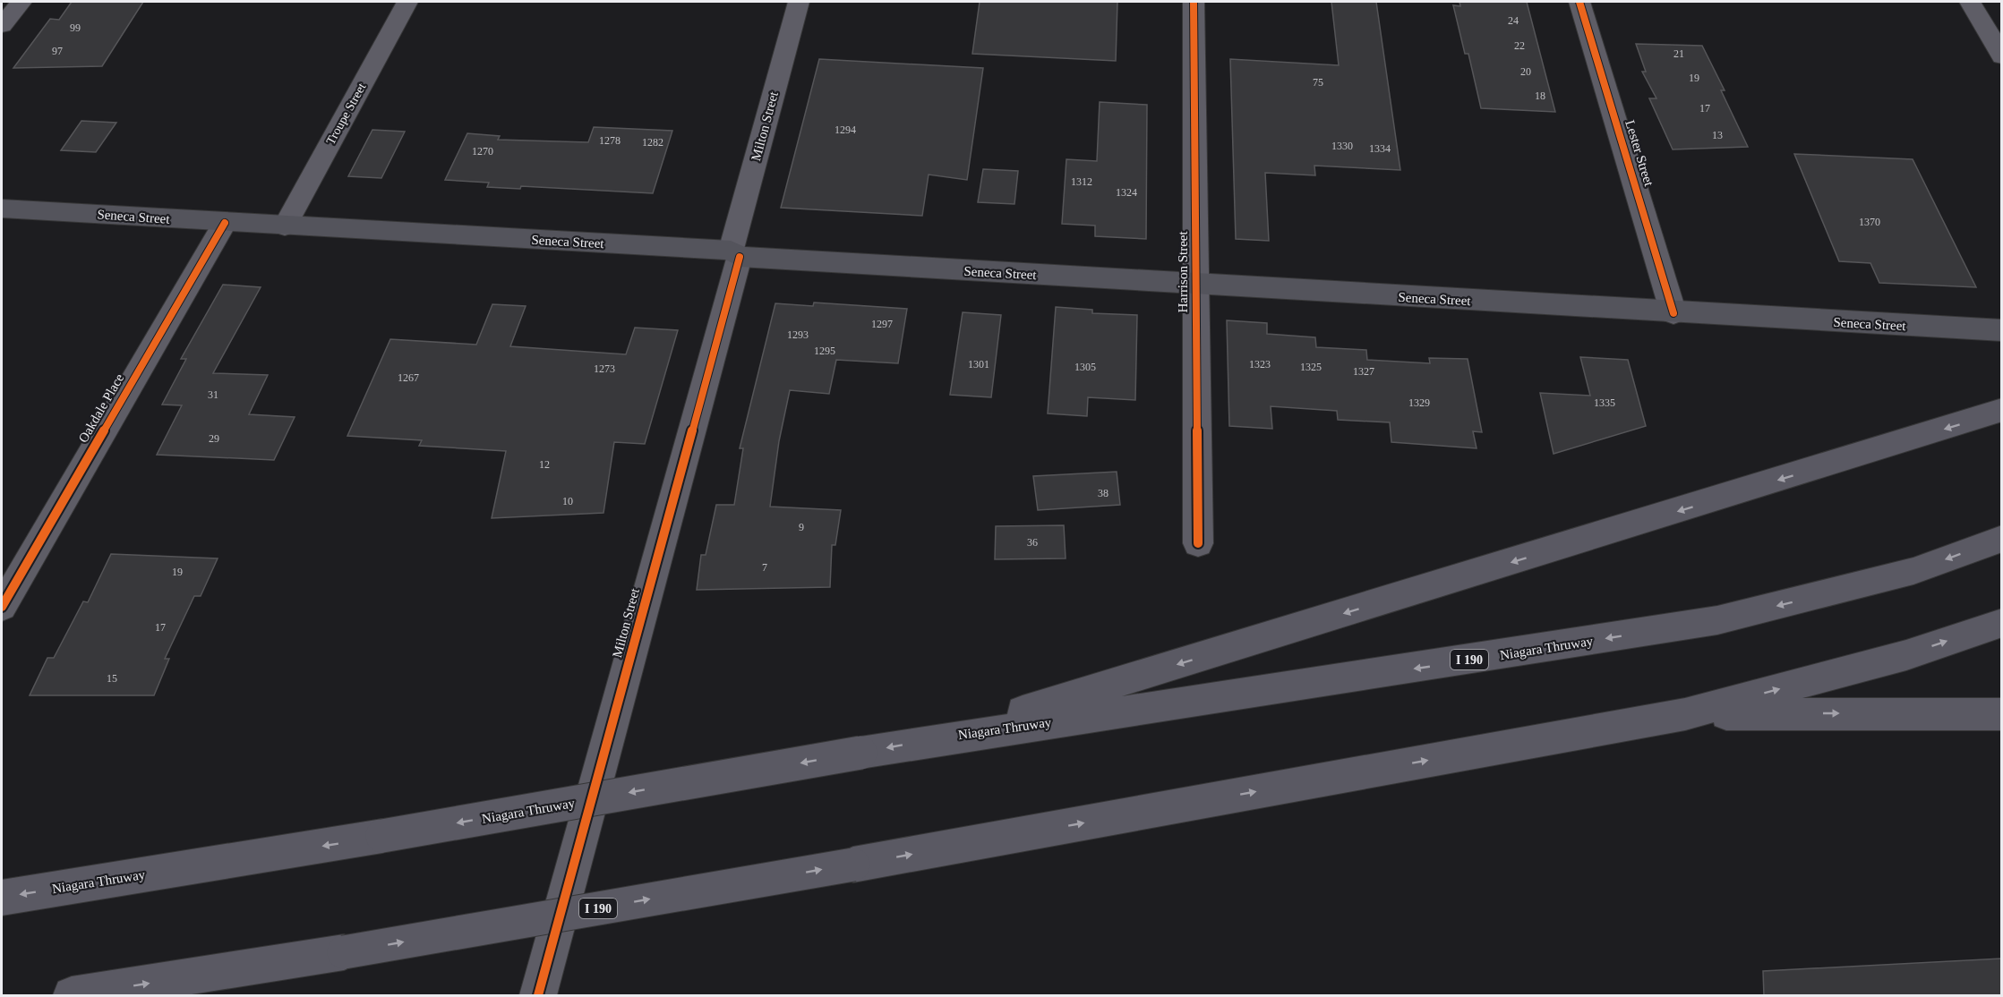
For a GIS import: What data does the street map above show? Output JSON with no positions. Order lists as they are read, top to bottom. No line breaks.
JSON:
{"streets":{"highway":["Niagara Thruway","I 190"],"main road":["Seneca Street"],"street":["Troupe Street","Milton Street","Lester Street","Harrison Street","Oakdale Place"]},"crossings":[["Troupe Street","Seneca Street"],["Milton Street","Seneca Street"],["Lester Street","Seneca Street"],["Seneca Street","Harrison Street"],["Seneca Street","Oakdale Place"]],"house_numbers":["24","99","22","97","21","20","19","75","18","17","1294","13","1278","1282","1330","1334","1270","1312","1324","1370","1297","1293","1295","1301","1323","1305","1325","1273","1327","1267","31","1329","1335","29","12","38","10","9","36","7","19","17","15"]}
